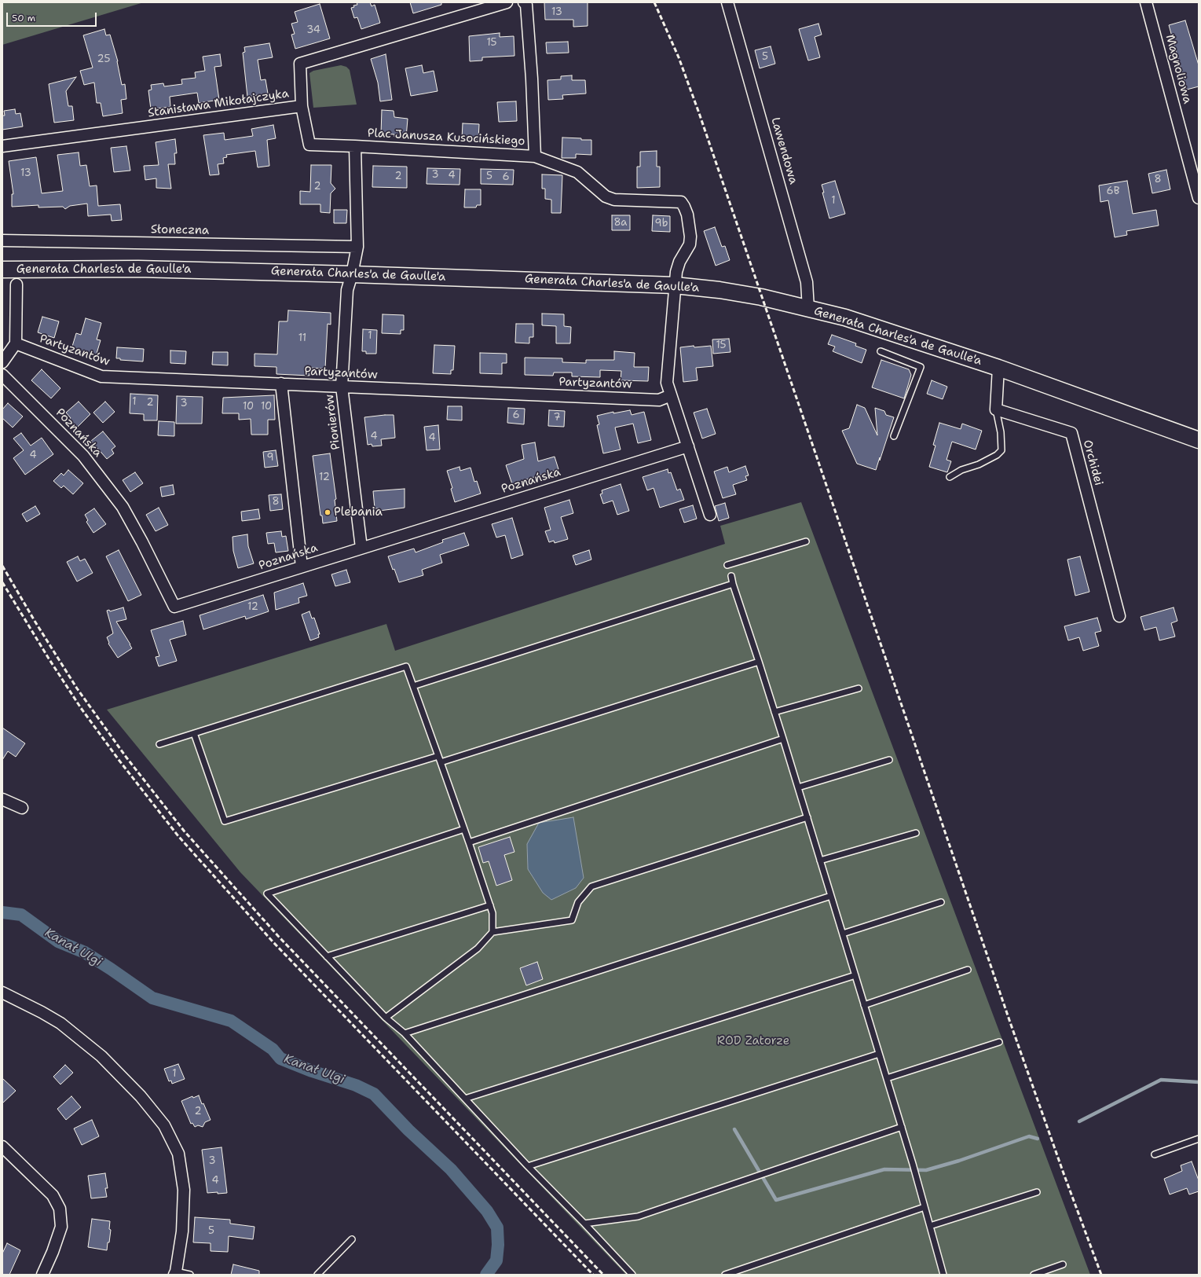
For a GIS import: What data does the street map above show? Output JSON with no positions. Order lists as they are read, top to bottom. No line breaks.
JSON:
{"streets":{"main road":["Generała Charles'a de Gaulle'a"],"street":["Magnoliowa","Stanisława Mikołajczyka","Plac Janusza Kusocińskiego","Lawendowa","Słoneczna","Partyzantów","Pionierów","Poznańska","Orchidei"]},"crossings":[["Stanisława Mikołajczyka","Plac Janusza Kusocińskiego"],["Plac Janusza Kusocińskiego","Generała Charles'a de Gaulle'a"],["Lawendowa","Generała Charles'a de Gaulle'a"],["Generała Charles'a de Gaulle'a","Pionierów"],["Partyzantów","Pionierów"],["Pionierów","Poznańska"]],"water":["Kanał Ulgi"],"parks":["ROD Zatorze"],"places":["Plebania"],"house_numbers":["13","34","15","5","25","13","3","4","2","5","6","8","2","6B","1","8a","9b","1","11","15","1","2","3","10","10","6","7","4","4","4","9","12","8","12","1","2","3","4","5"],"scale_bar":"50 m"}
